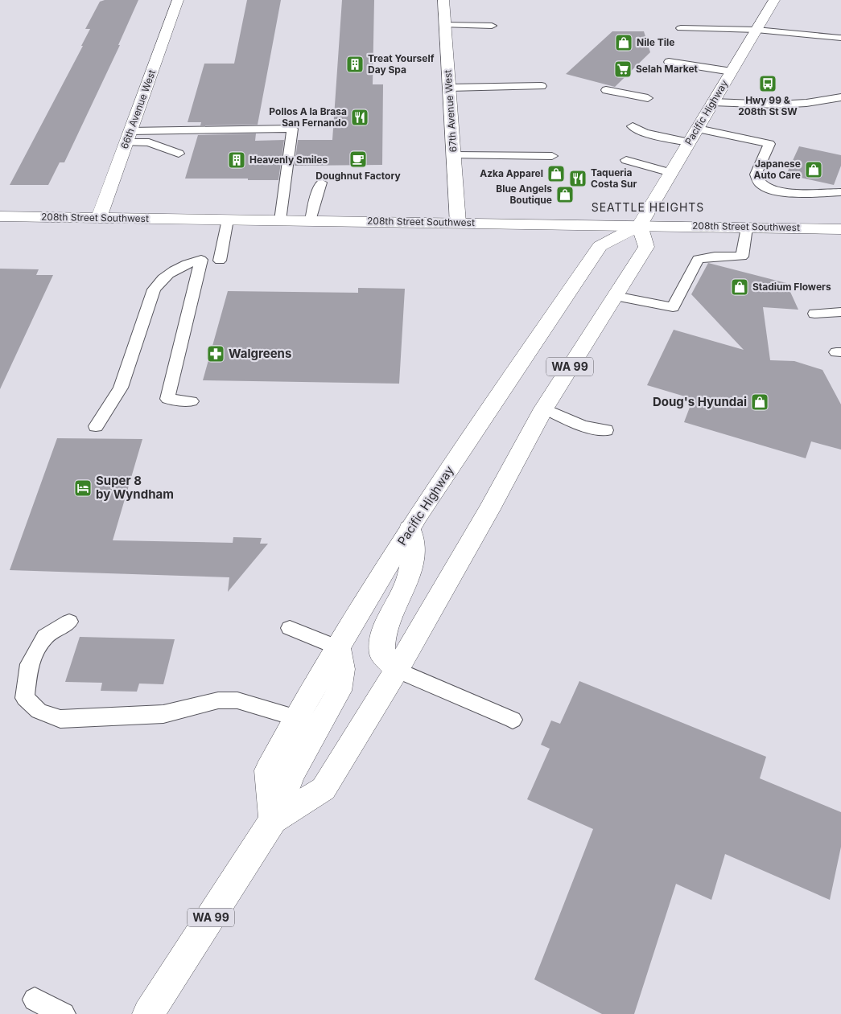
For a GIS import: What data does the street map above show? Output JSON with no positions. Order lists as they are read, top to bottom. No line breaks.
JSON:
{"streets":{"main road":["66th Avenue West","67th Avenue West","Pacific Highway","208th Street Southwest","WA 99"]},"crossings":[["66th Avenue West","208th Street Southwest"],["67th Avenue West","208th Street Southwest"],["Pacific Highway","208th Street Southwest"],["Pacific Highway","WA 99"],["208th Street Southwest","WA 99"]],"districts":["SEATTLE HEIGHTS"],"places":{"shop":["Nile Tile","Japanese Auto Care","Azka Apparel","Blue Angels Boutique","Stadium Flowers","Doug's Hyundai"],"building":["Treat Yourself Day Spa","Heavenly Smiles"],"supermarket":["Selah Market"],"bus stop":["Hwy 99 & 208th St SW"],"restaurant":["Pollos A la Brasa San Fernando","Taqueria Costa Sur"],"cafe":["Doughnut Factory"],"pharmacy":["Walgreens"],"hotel":["Super 8 by Wyndham"]}}
